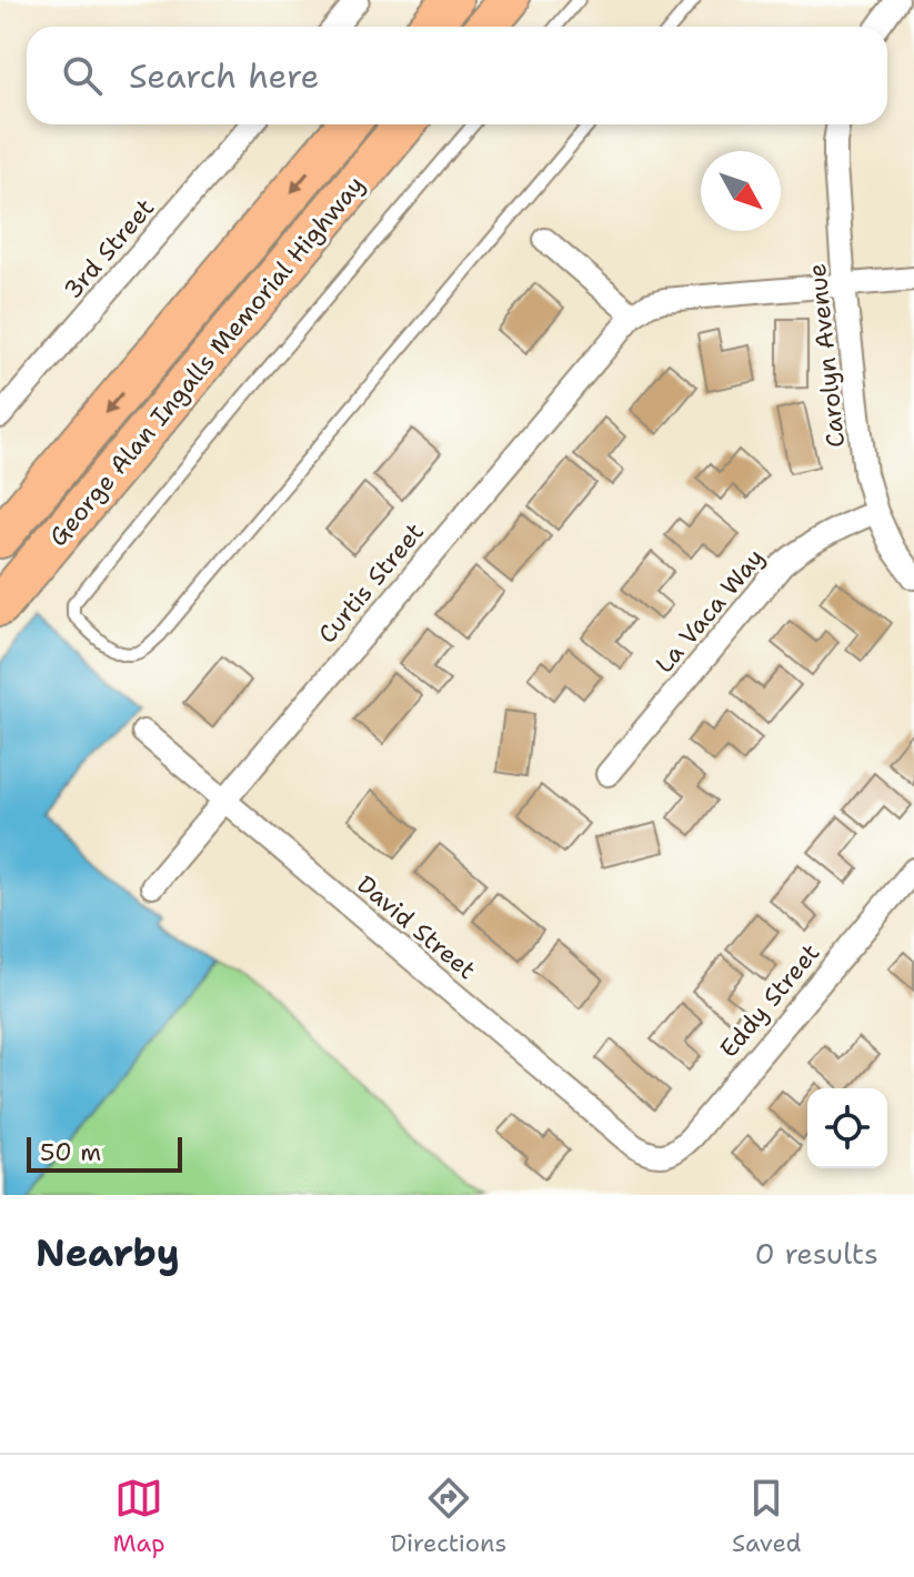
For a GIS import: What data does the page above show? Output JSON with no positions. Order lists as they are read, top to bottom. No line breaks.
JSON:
{"streets":{"highway":["George Alan Ingalls Memorial Highway"],"street":["3rd Street","Carolyn Avenue","Curtis Street","La Vaca Way","David Street","Eddy Street"]},"crossings":[["Carolyn Avenue","La Vaca Way"],["Curtis Street","David Street"],["David Street","Eddy Street"]],"scale_bar":"50 m","north":"bottom right","page":{"search":"Search here","scale":"50 m","heading":["Nearby","0 results"],"nav":["Map","Directions","Saved"]}}
